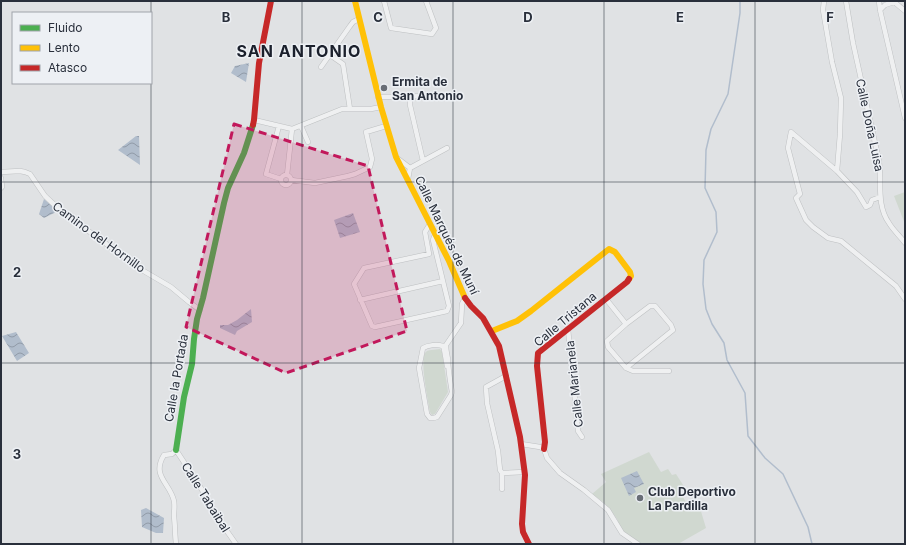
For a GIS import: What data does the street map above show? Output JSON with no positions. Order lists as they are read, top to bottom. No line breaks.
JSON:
{"streets":{"street":["Calle Doña Luisa","Calle Marqués de Muní","Camino del Hornillo","Calle Tristana","Calle la Portada","Calle Marianela","Calle Tabaibal"]},"crossings":[["Calle Marqués de Muní","Calle Tristana"],["Camino del Hornillo","Calle la Portada"],["Calle Tristana","Calle Marianela"],["Calle la Portada","Calle Tabaibal"]],"districts":["SAN ANTONIO"],"places":["Ermita de San Antonio","Club Deportivo La Pardilla"],"legend":["Fluido","Lento","Atasco"],"grid":{"columns":["B","C","D","E","F"],"rows":["2","3"]}}
